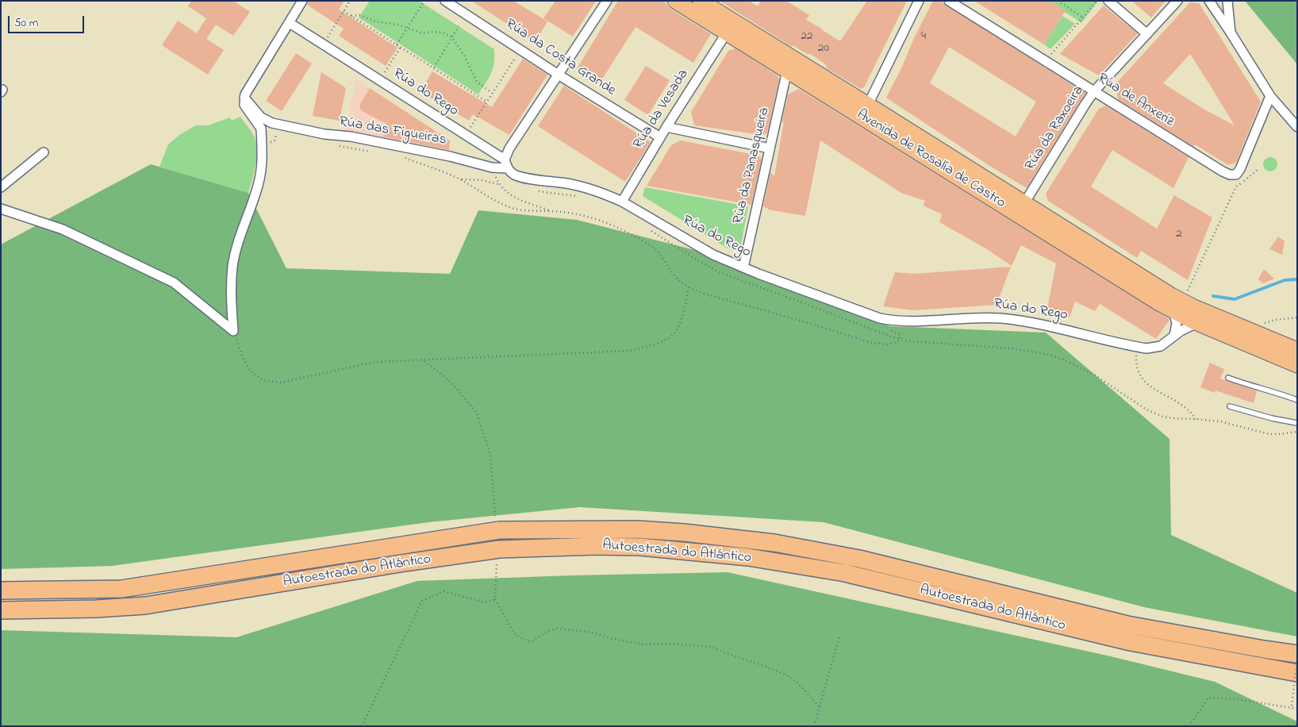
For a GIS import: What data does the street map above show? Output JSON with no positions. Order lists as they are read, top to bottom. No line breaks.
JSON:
{"streets":{"highway":["Avenida de Rosalía de Castro","Autoestrada do Atlántico"],"street":["Rúa da Costa Grande","Rúa do Rego","Rúa de Anxeriz","Rúa da Vesada","Rúa da Raxoeira","Rúa das Figueiras","Rúa da Panasqueira"]},"crossings":[["Rúa da Costa Grande","Rúa da Vesada"],["Rúa do Rego","Rúa da Vesada"],["Rúa do Rego","Rúa das Figueiras"],["Rúa do Rego","Avenida de Rosalía de Castro"],["Rúa do Rego","Rúa da Panasqueira"],["Rúa de Anxeriz","Rúa da Raxoeira"],["Rúa da Vesada","Avenida de Rosalía de Castro"],["Rúa da Raxoeira","Avenida de Rosalía de Castro"],["Avenida de Rosalía de Castro","Rúa da Panasqueira"]],"house_numbers":["22","4","20","2"],"scale_bar":"50 m"}
